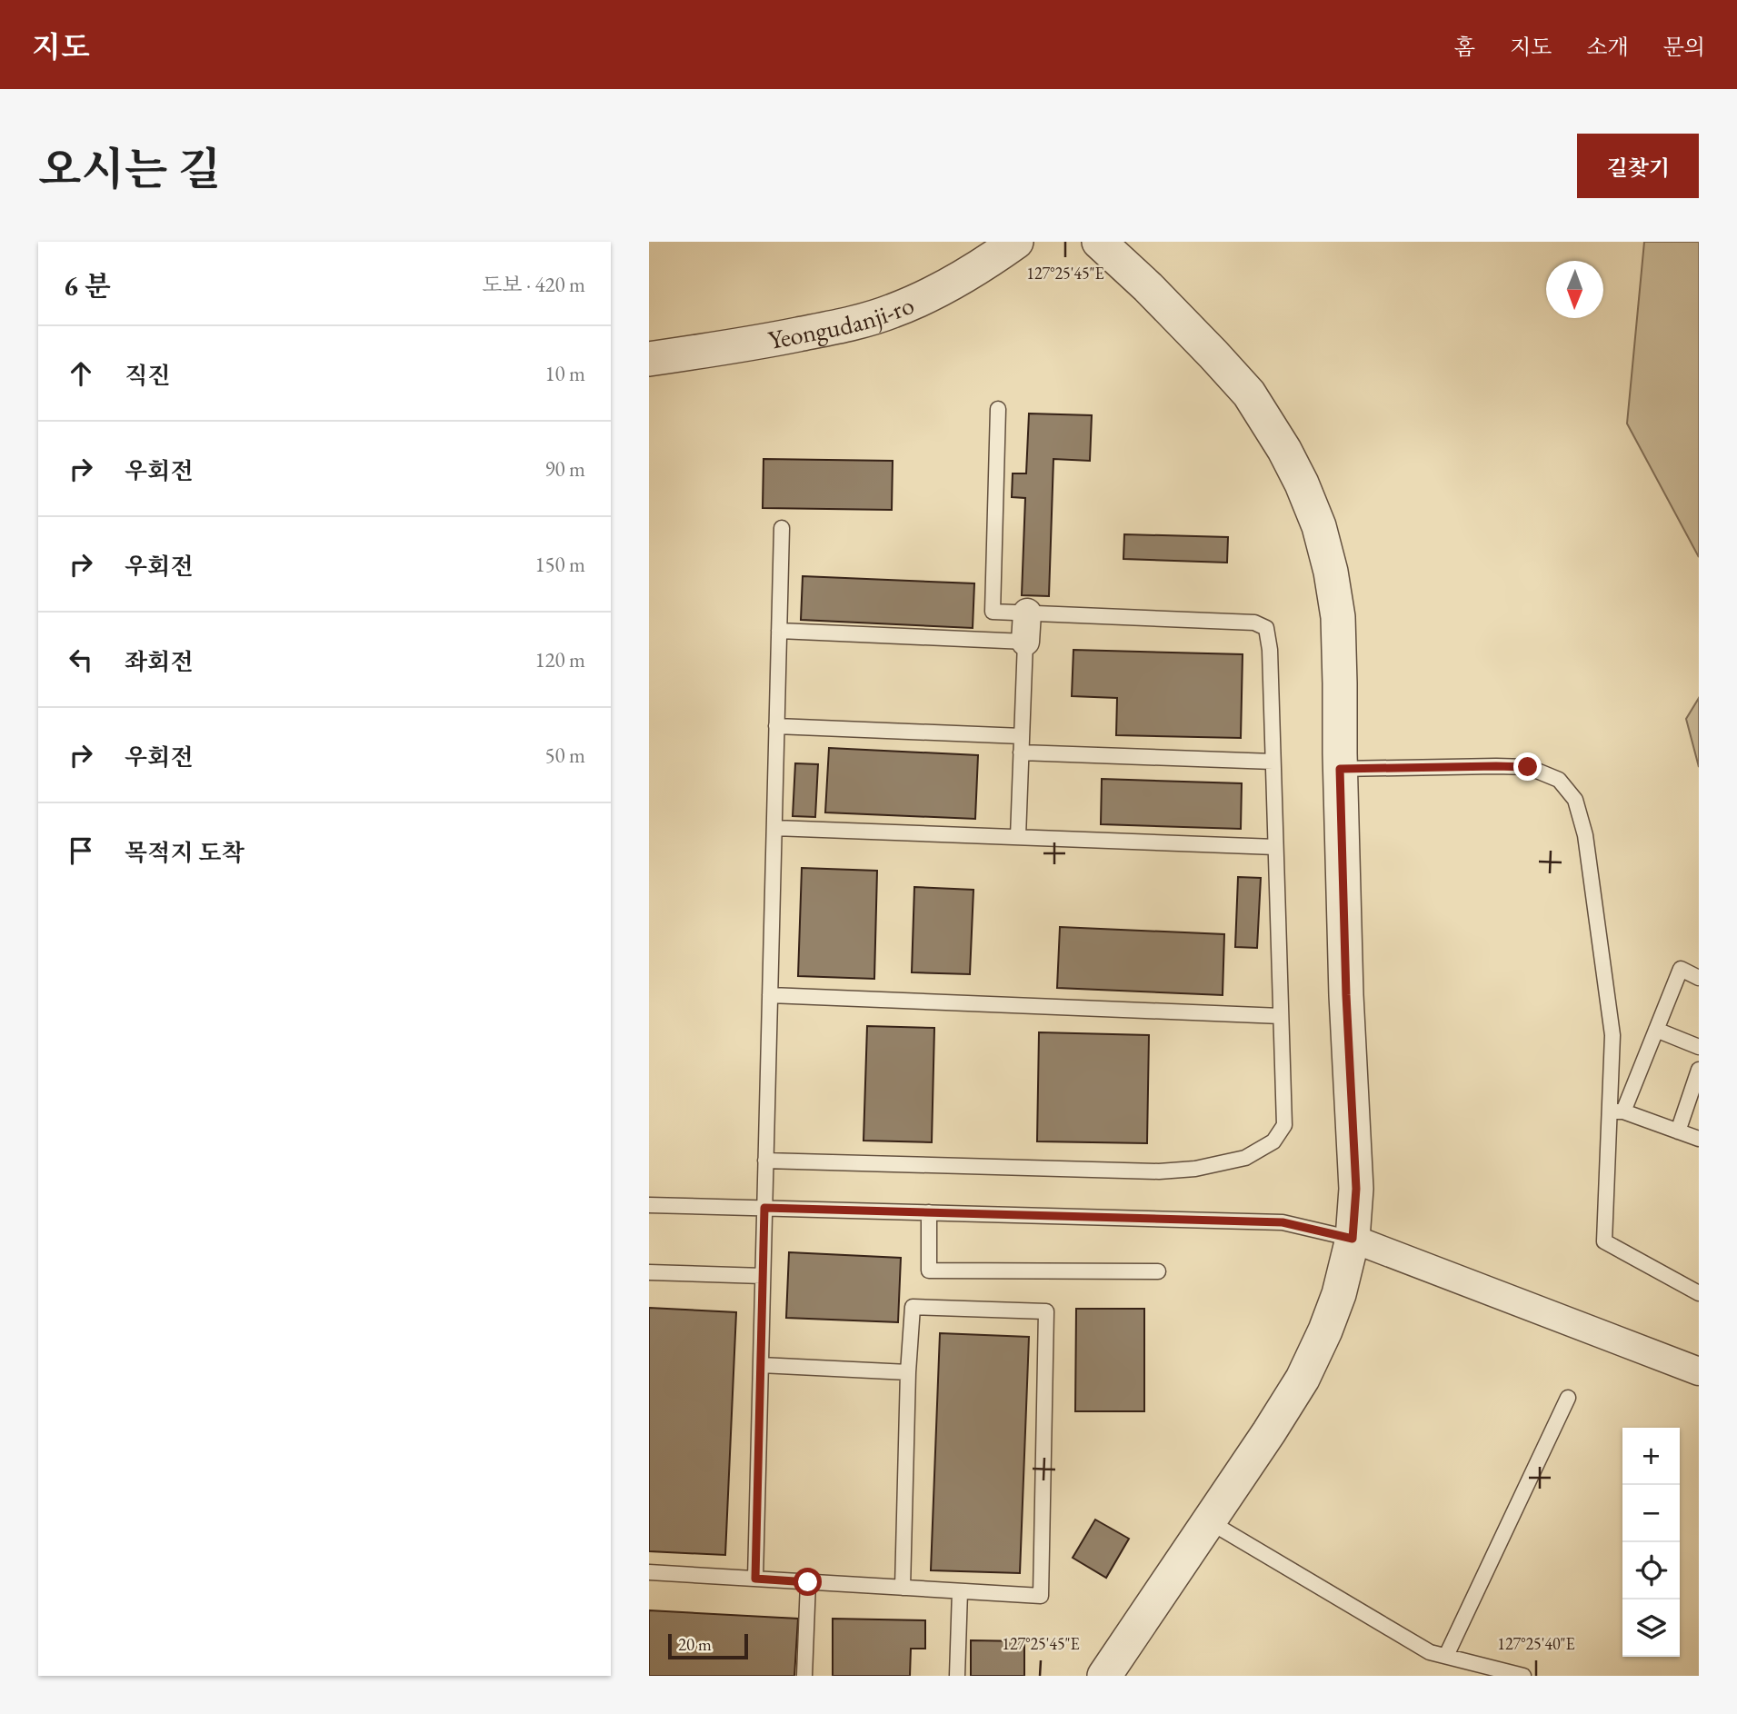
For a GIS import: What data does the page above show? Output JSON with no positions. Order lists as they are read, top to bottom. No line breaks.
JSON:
{"streets":{"street":["Yeongudanji-ro"]},"scale_bar":"20 m","north":"bottom","page":{"header":"지도","nav":["홈","지도","소개","문의"],"title":"오시는 길","buttons":"길찾기","heading":["6 분","도보 · 420 m"],"list":[["직진","10 m"],["우회전","90 m"],["우회전","150 m"],["좌회전","120 m"],["우회전","50 m"],"목적지 도착"],"map_buttons":["+","−"],"scale":"20 m"},"coordinates":["127°25'45\"E","127°25'40\"E"]}
